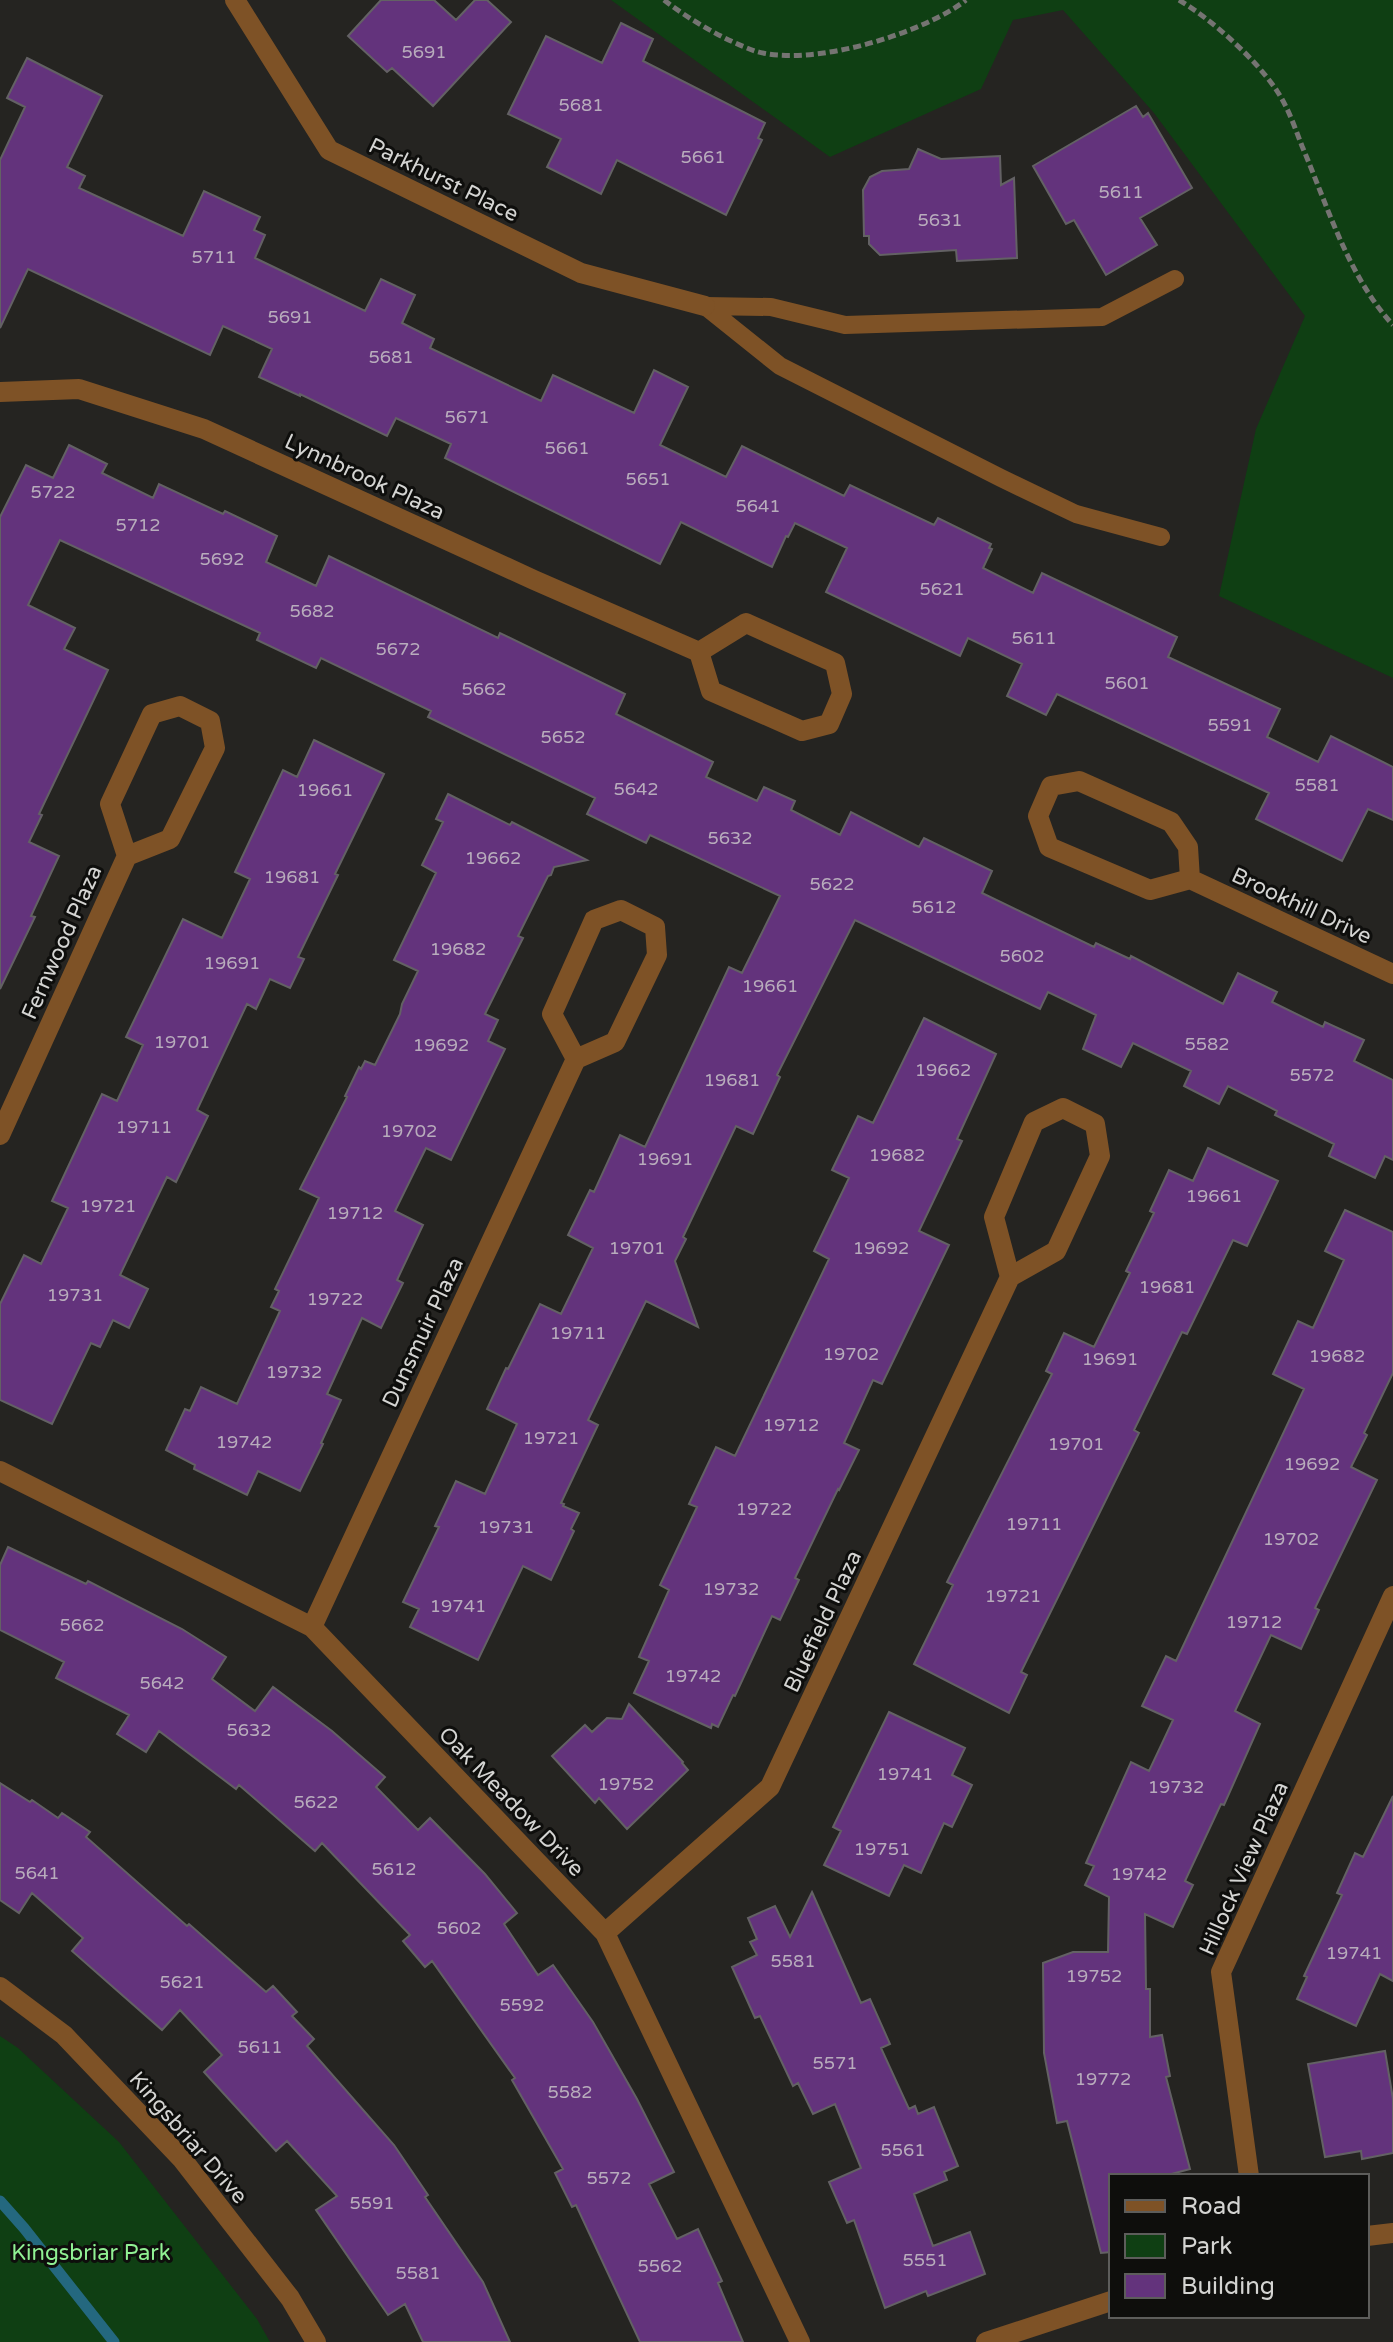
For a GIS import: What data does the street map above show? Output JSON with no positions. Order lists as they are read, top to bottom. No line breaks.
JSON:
{"streets":{"street":["Parkhurst Place","Lynnbrook Plaza","Brookhill Drive","Fernwood Plaza","Dunsmuir Plaza","Bluefield Plaza","Oak Meadow Drive","Hillock View Plaza","Kingsbriar Drive"]},"crossings":[["Dunsmuir Plaza","Oak Meadow Drive"],["Bluefield Plaza","Oak Meadow Drive"]],"parks":["Kingsbriar Park"],"house_numbers":["5691","5681","5661","5611","5631","5711","5691","5681","5671","5661","5651","5722","5641","5712","5692","5621","5682","5611","5672","5601","5662","5591","5652","5581","5642","19661","5632","19662","19681","5622","5612","19682","5602","19691","19661","19701","5582","19692","19662","5572","19681","19711","19702","19682","19691","19661","19721","19712","19701","19692","19681","19731","19722","19711","19702","19682","19691","19732","19712","19721","19742","19701","19692","19722","19711","19731","19702","19732","19721","19741","19712","5662","19742","5642","5632","19741","19752","19732","5622","19751","5612","5641","19742","5602","19741","5581","19752","5621","5592","5611","5571","19772","5582","5561","5572","5591","5551","5562","5581"],"legend":["Road","Park","Building"]}
